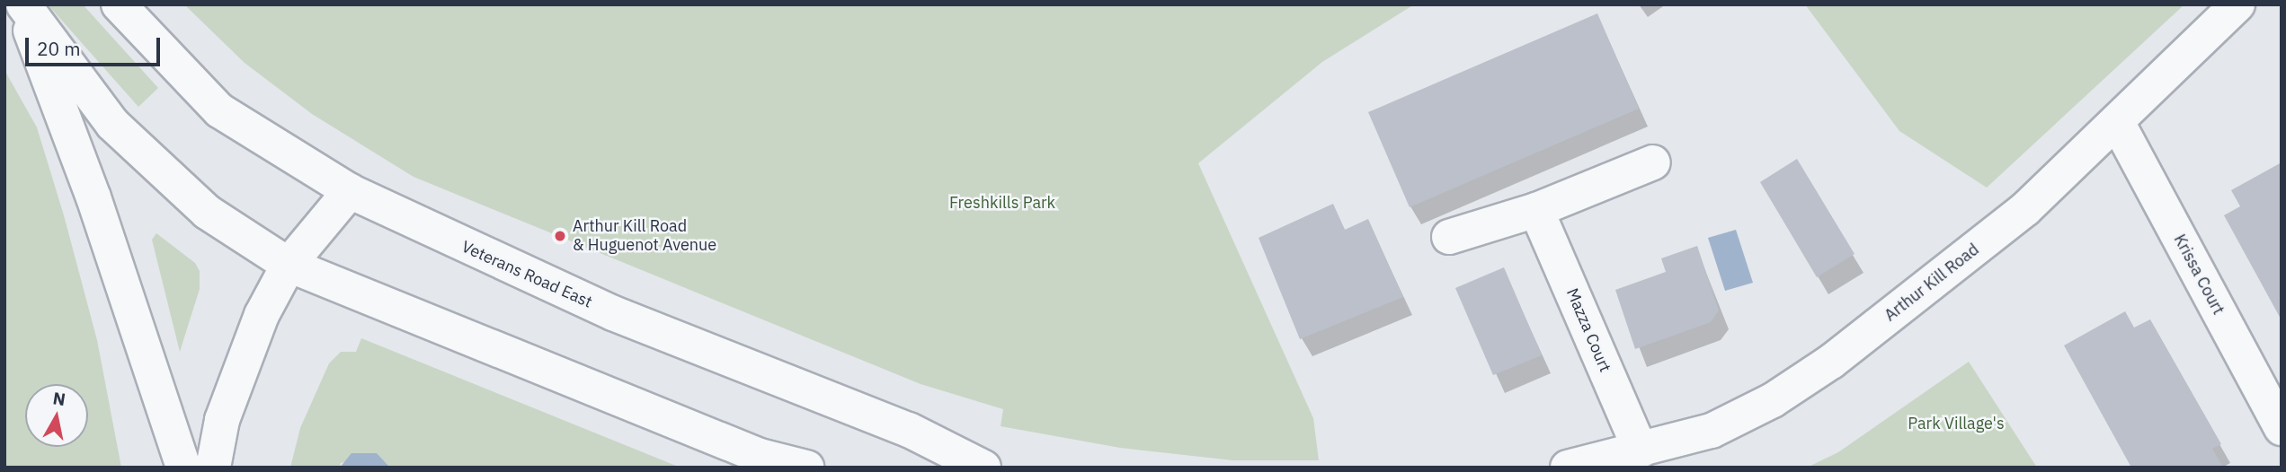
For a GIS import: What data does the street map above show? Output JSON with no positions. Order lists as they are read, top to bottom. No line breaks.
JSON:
{"streets":{"street":["Veterans Road East","Krissa Court","Arthur Kill Road","Mazza Court"]},"crossings":[["Krissa Court","Arthur Kill Road"],["Arthur Kill Road","Mazza Court"]],"parks":["Freshkills Park","Park Village's"],"places":["Arthur Kill Road & Huguenot Avenue"],"scale_bar":"20 m","north":"top"}
